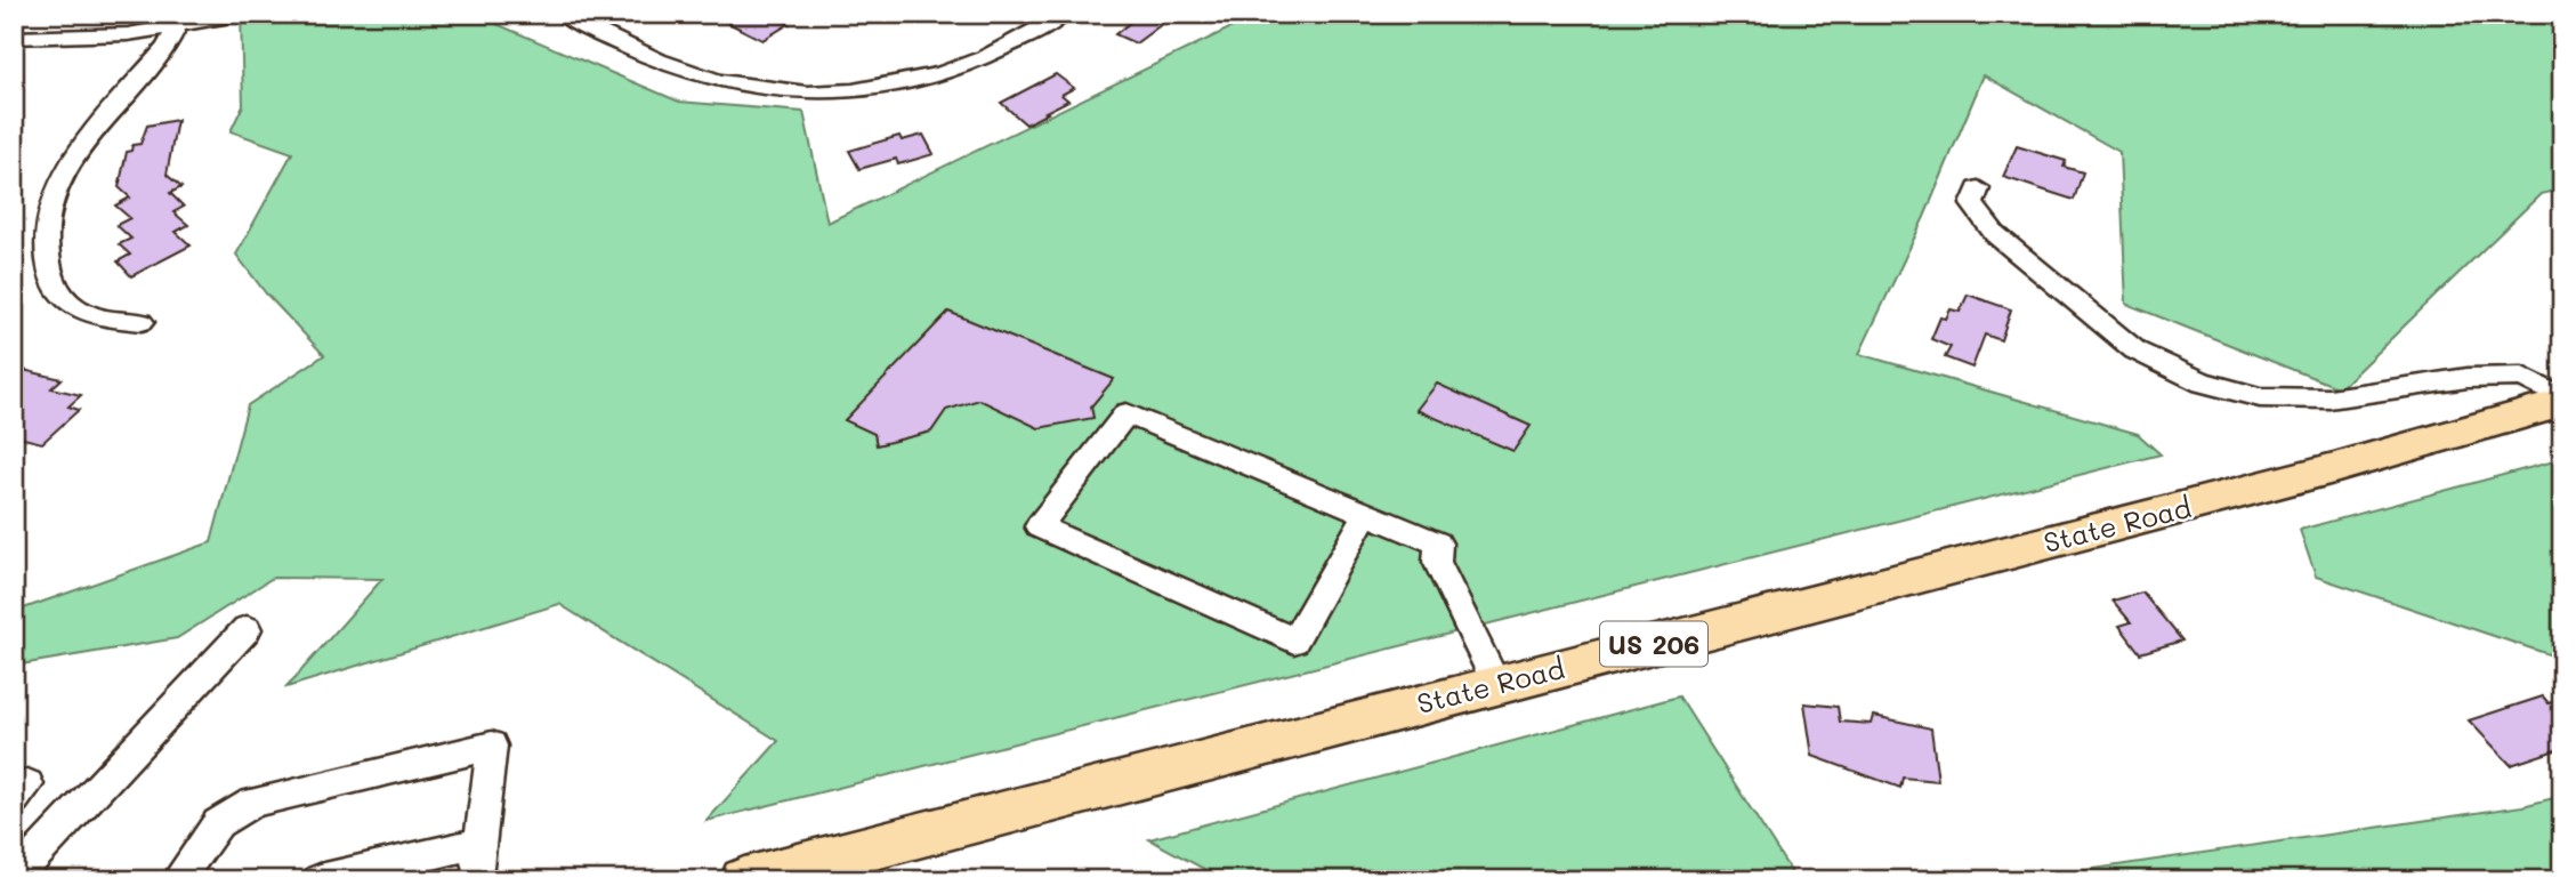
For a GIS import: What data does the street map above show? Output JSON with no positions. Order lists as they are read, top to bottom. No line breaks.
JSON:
{"streets":{"highway":["State Road","US 206"]}}
